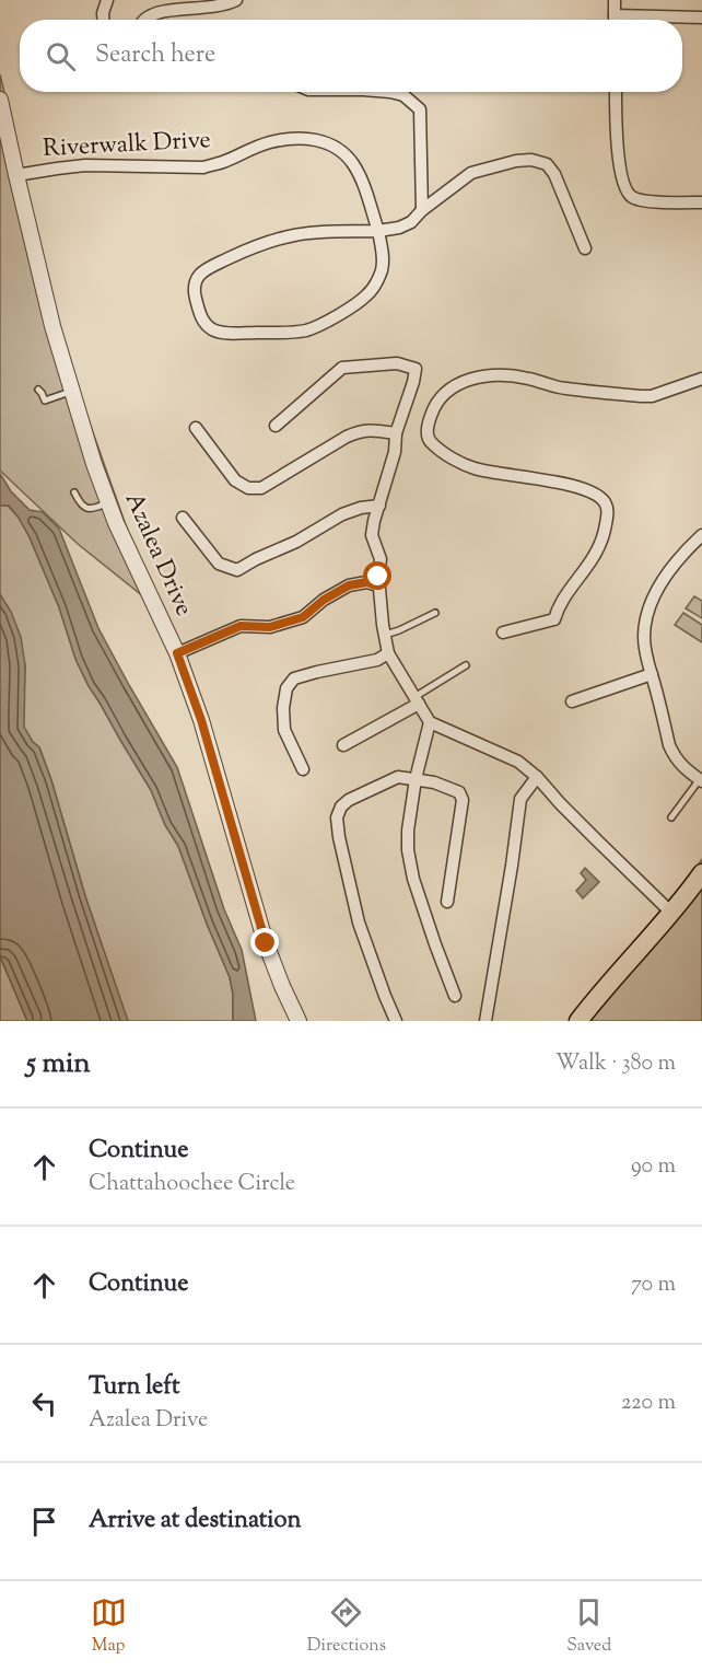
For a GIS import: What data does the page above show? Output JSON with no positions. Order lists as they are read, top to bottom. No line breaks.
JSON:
{"streets":{"street":["Riverwalk Drive","Azalea Drive"]},"crossings":[["Riverwalk Drive","Azalea Drive"]],"page":{"search":"Search here","heading":["5 min","Walk · 380 m"],"list":[["Continue","Chattahoochee Circle","90 m"],["Continue","70 m"],["Turn left","Azalea Drive","220 m"],"Arrive at destination"],"nav":["Map","Directions","Saved"]}}
